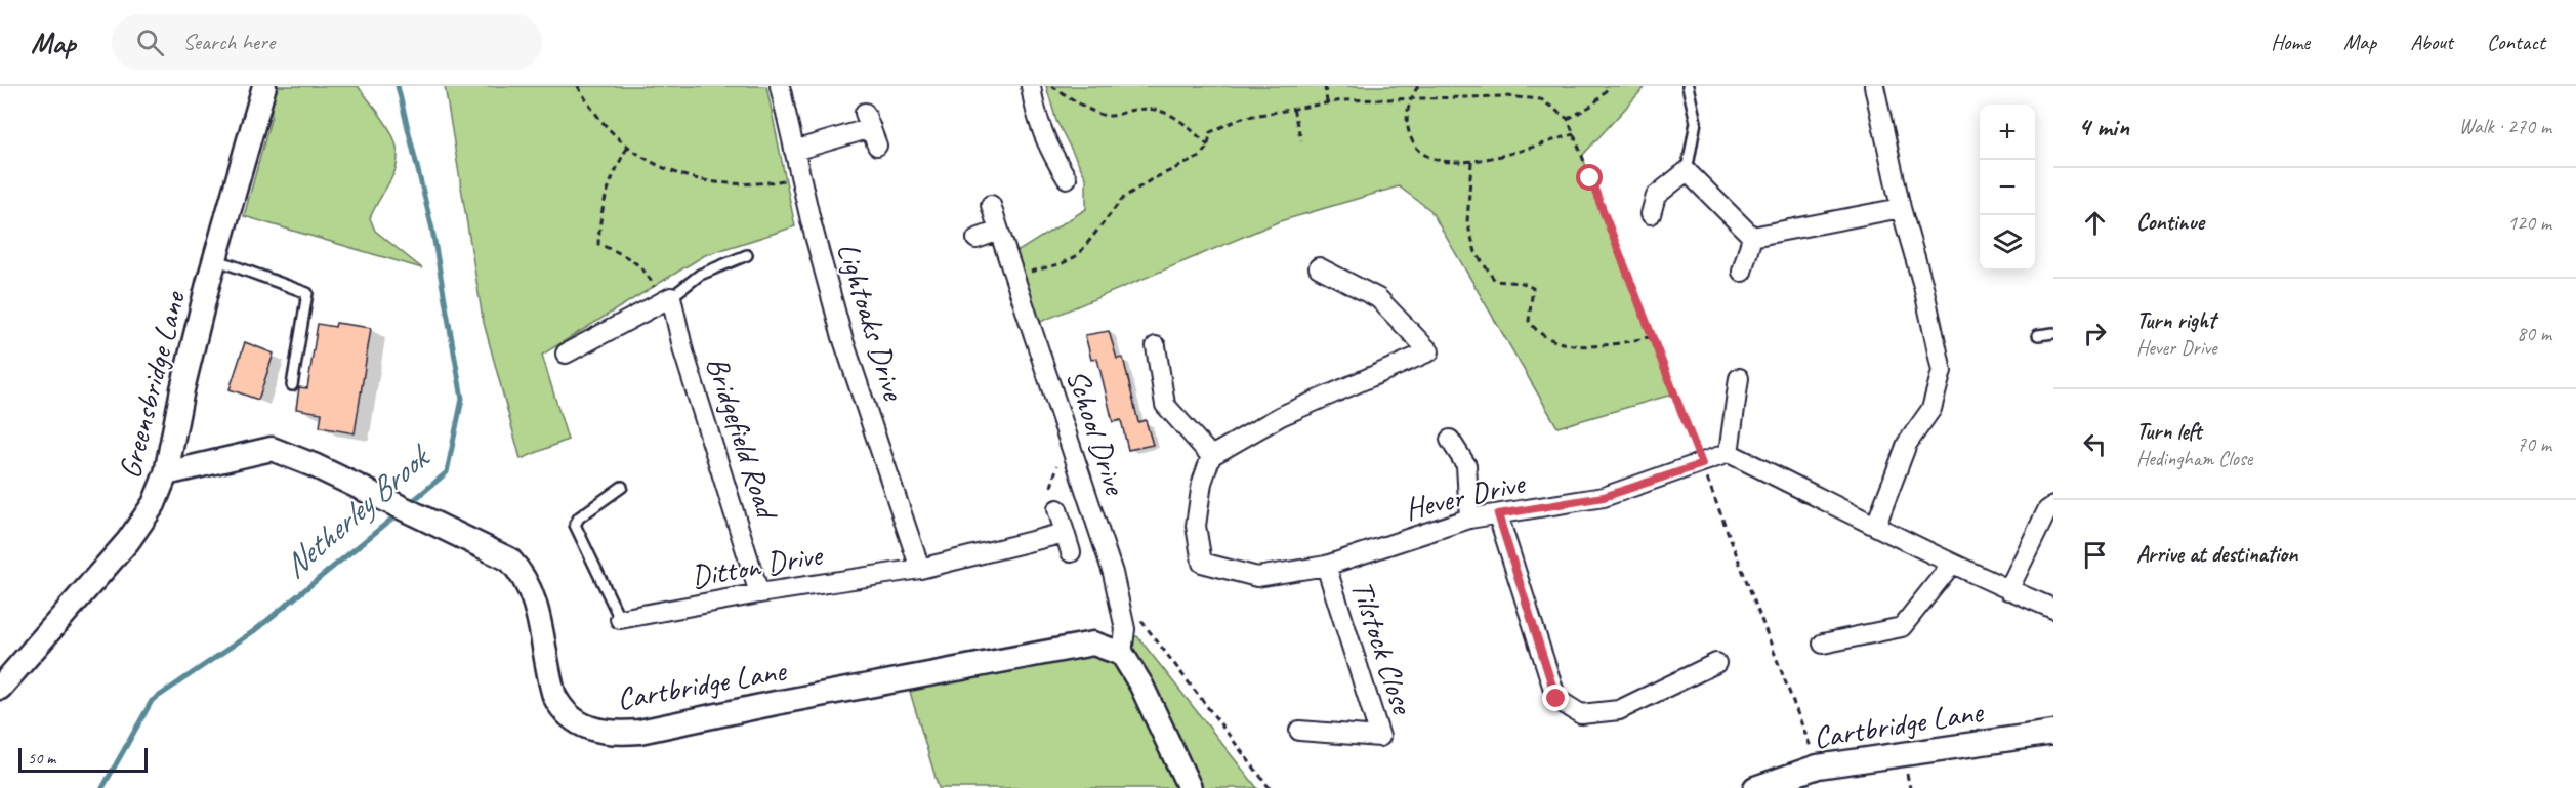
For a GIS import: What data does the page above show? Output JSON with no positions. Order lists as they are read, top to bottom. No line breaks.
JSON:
{"streets":{"street":["Lightoaks Drive","Greensbridge Lane","School Drive","Bridgefield Road","Hever Drive","Ditton Drive","Tilstock Close","Cartbridge Lane"]},"crossings":[["Lightoaks Drive","Ditton Drive"],["Greensbridge Lane","Cartbridge Lane"],["School Drive","Cartbridge Lane"],["Bridgefield Road","Ditton Drive"],["Hever Drive","Tilstock Close"]],"water":["Netherley Brook"],"scale_bar":"50 m","page":{"header":"Map","search":"Search here","nav":["Home","Map","About","Contact"],"heading":["4 min","Walk · 270 m"],"map_buttons":["+","−"],"list":[["Continue","120 m"],["Turn right","Hever Drive","80 m"],["Turn left","Hedingham Close","70 m"],"Arrive at destination"],"scale":"50 m"}}
